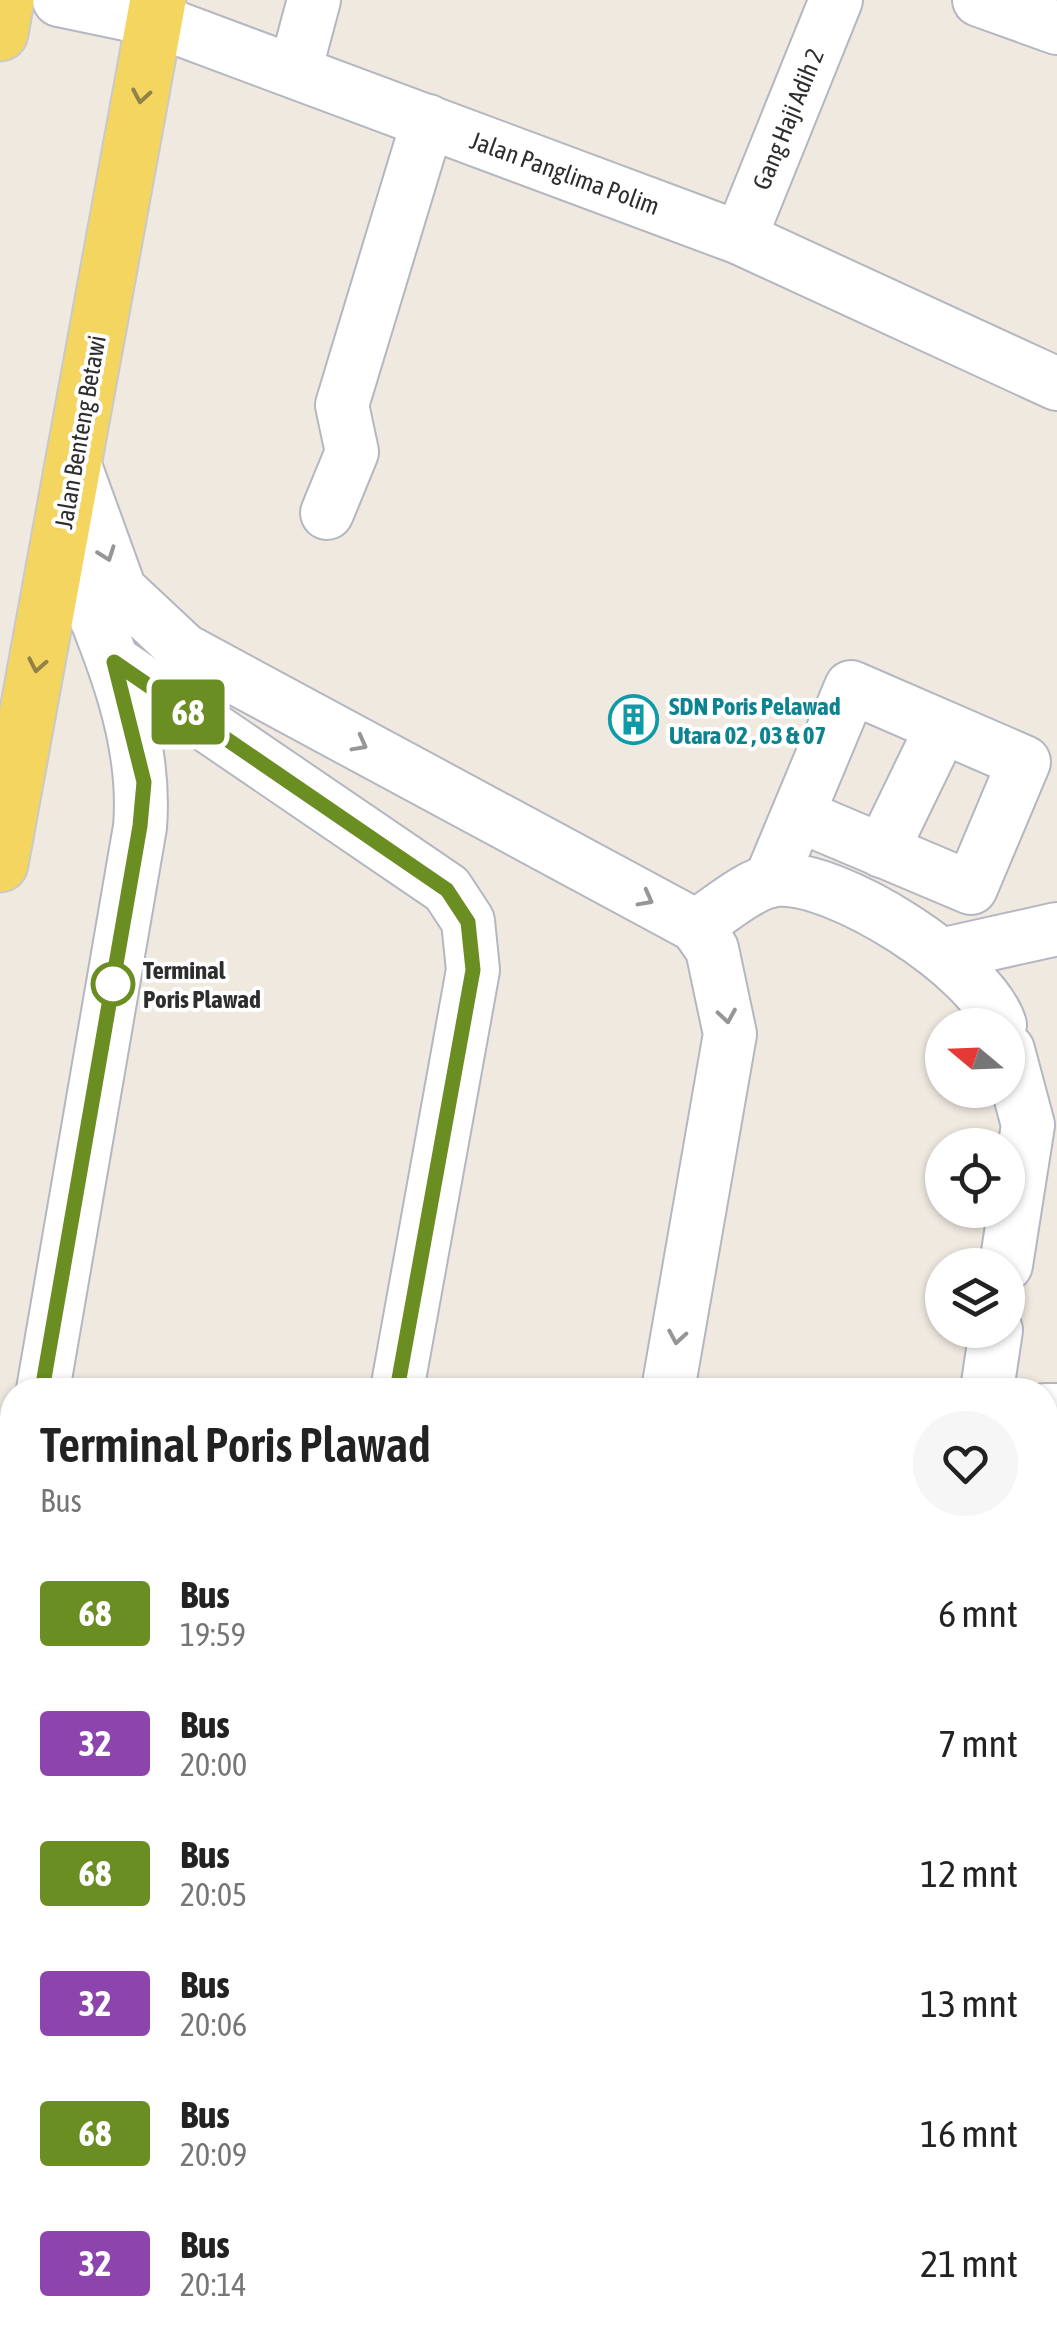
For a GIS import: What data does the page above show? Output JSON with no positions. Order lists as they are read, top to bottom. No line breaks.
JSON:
{"streets":{"main road":["Jalan Benteng Betawi"],"street":["Gang Haji Adih 2","Jalan Panglima Polim"]},"crossings":[["Gang Haji Adih 2","Jalan Panglima Polim"],["Jalan Panglima Polim","Jalan Benteng Betawi"]],"one_way":["Jalan Benteng Betawi"],"places":{"building":["SDN Poris Pelawad Utara 02 , 03 & 07"],"other":["Terminal Poris Plawad"]},"lines":["bus line 68"],"north":"left","page":{"on_map":"68","heading":["Terminal Poris Plawad","Bus"],"list":[{"mark":"68","name":"Bus","note":"19:59","value":"6 mnt"},{"mark":"32","name":"Bus","note":"20:00","value":"7 mnt"},{"mark":"68","name":"Bus","note":"20:05","value":"12 mnt"},{"mark":"32","name":"Bus","note":"20:06","value":"13 mnt"},{"mark":"68","name":"Bus","note":"20:09","value":"16 mnt"},{"mark":"32","name":"Bus","note":"20:14","value":"21 mnt"}]}}
